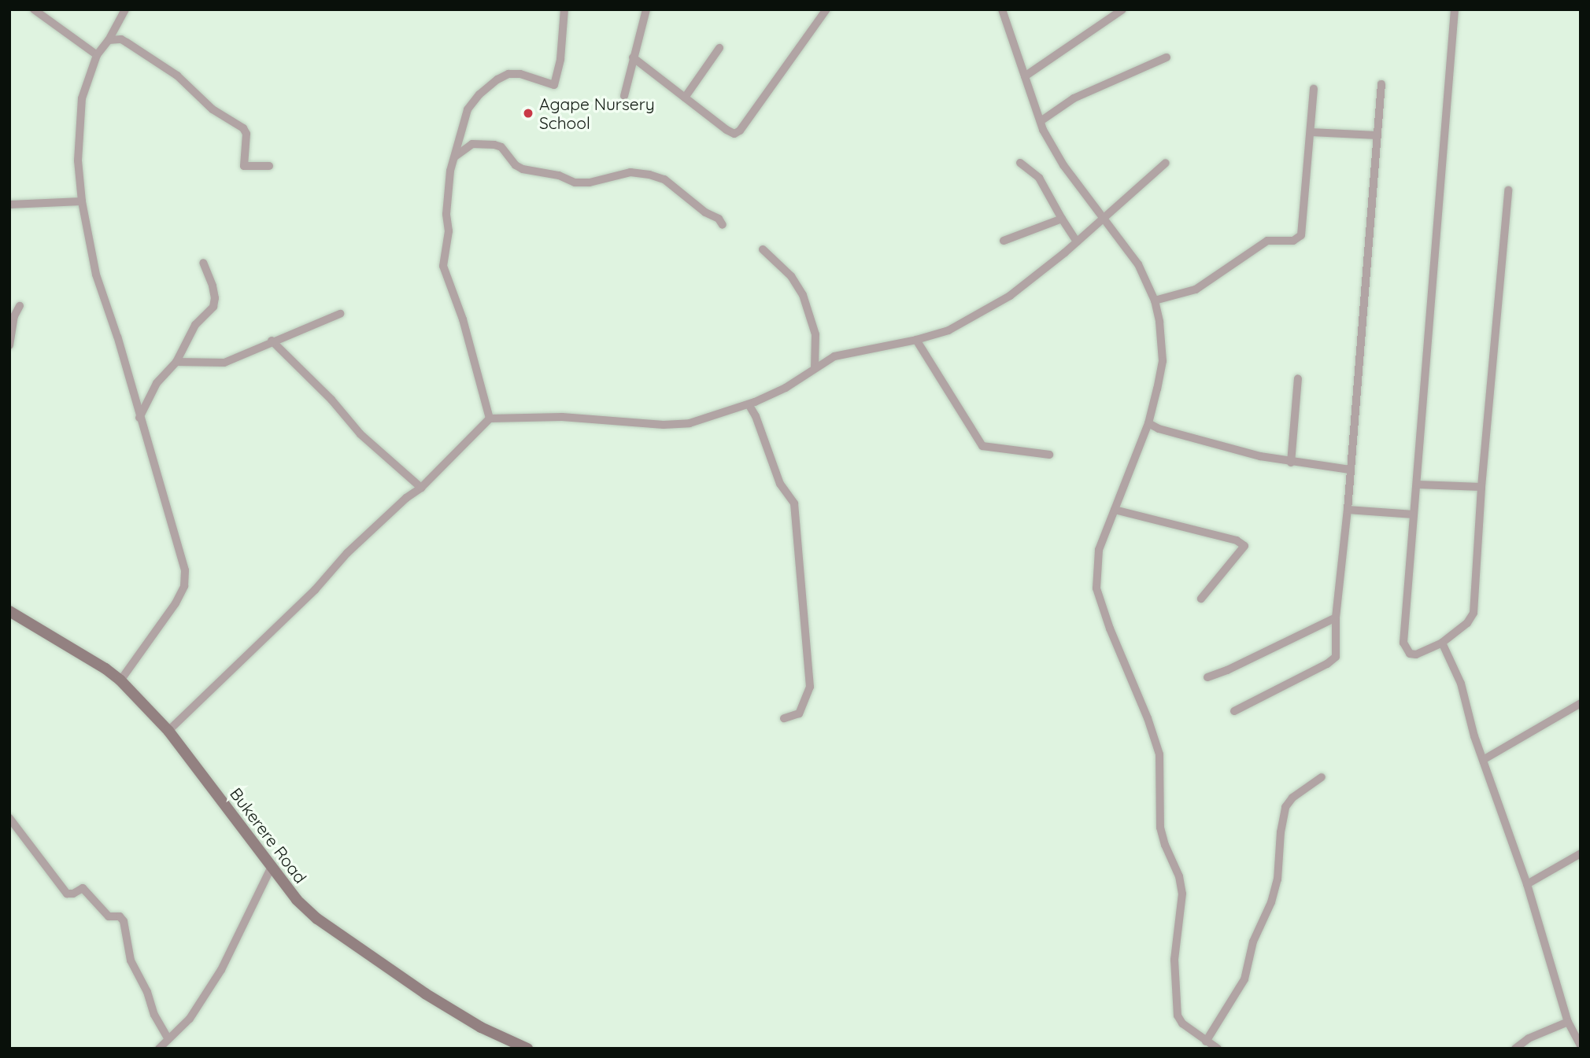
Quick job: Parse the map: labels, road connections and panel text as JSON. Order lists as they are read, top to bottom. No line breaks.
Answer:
{"streets":{"street":["Bukerere Road"]},"places":["Agape Nursery School"]}
